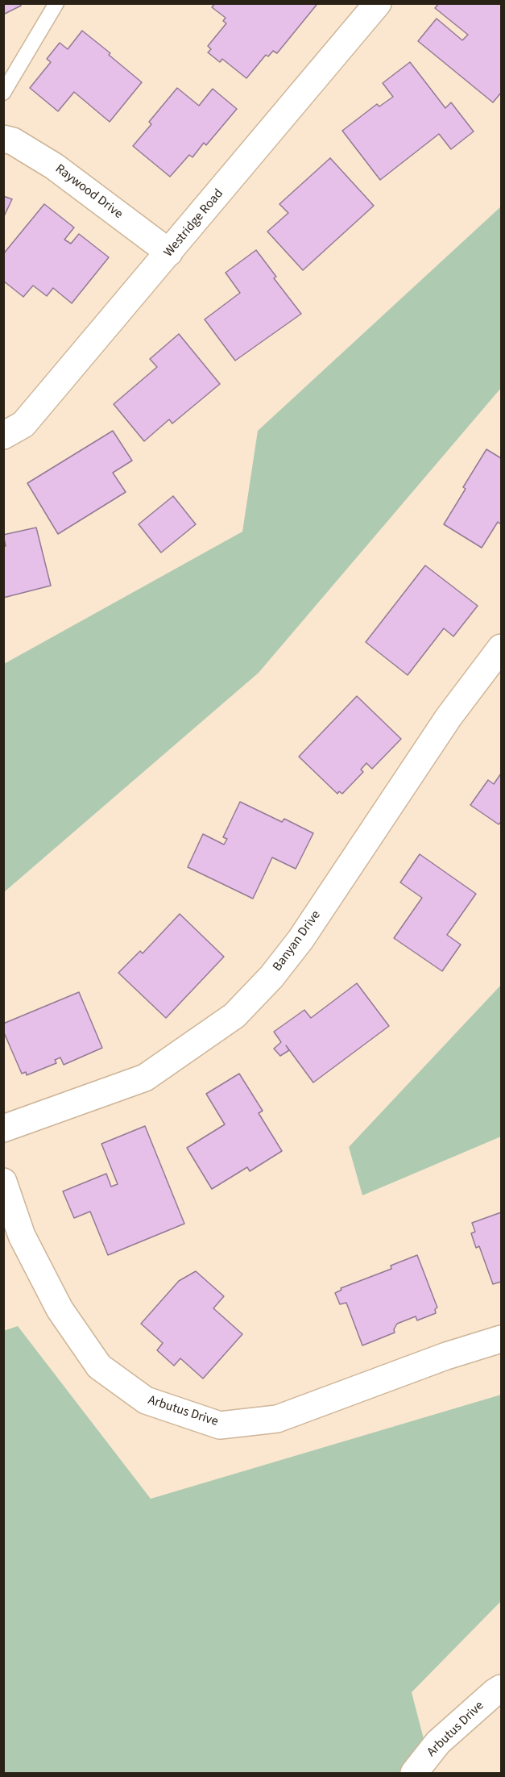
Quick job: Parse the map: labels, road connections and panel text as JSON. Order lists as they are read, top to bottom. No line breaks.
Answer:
{"streets":{"street":["Raywood Drive","Westridge Road","Banyan Drive","Arbutus Drive"]},"crossings":[["Raywood Drive","Westridge Road"]]}
